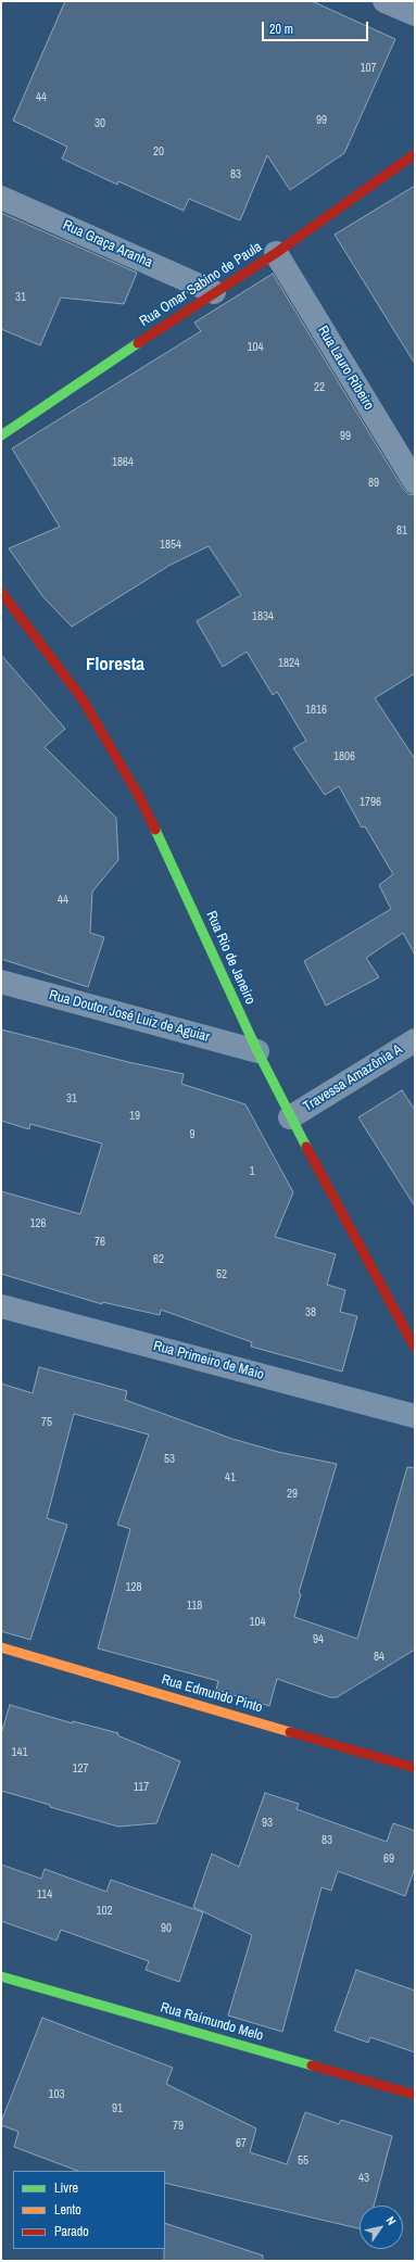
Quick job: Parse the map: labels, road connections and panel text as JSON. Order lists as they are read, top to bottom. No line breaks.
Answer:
{"streets":{"street":["Rua Graça Aranha","Rua Omar Sabino de Paula","Rua Lauro Ribeiro","Rua Rio de Janeiro","Rua Doutor José Luiz de Aguiar","Travessa Amazônia A","Rua Primeiro de Maio","Rua Edmundo Pinto","Rua Raimundo Melo"]},"crossings":[["Rua Graça Aranha","Rua Omar Sabino de Paula"],["Rua Omar Sabino de Paula","Rua Lauro Ribeiro"],["Rua Rio de Janeiro","Rua Doutor José Luiz de Aguiar"],["Rua Rio de Janeiro","Travessa Amazônia A"]],"districts":["Floresta"],"house_numbers":["107","44","99","30","20","83","31","104","22","99","1864","89","81","1854","1834","1824","1816","1806","1796","44","31","19","9","1","126","76","62","52","38","75","53","41","29","128","118","104","94","84","141","127","117","93","83","69","114","102","90","103","91","79","67","55","43"],"legend":["Livre","Lento","Parado"],"scale_bar":"20 m","north":"top right"}
